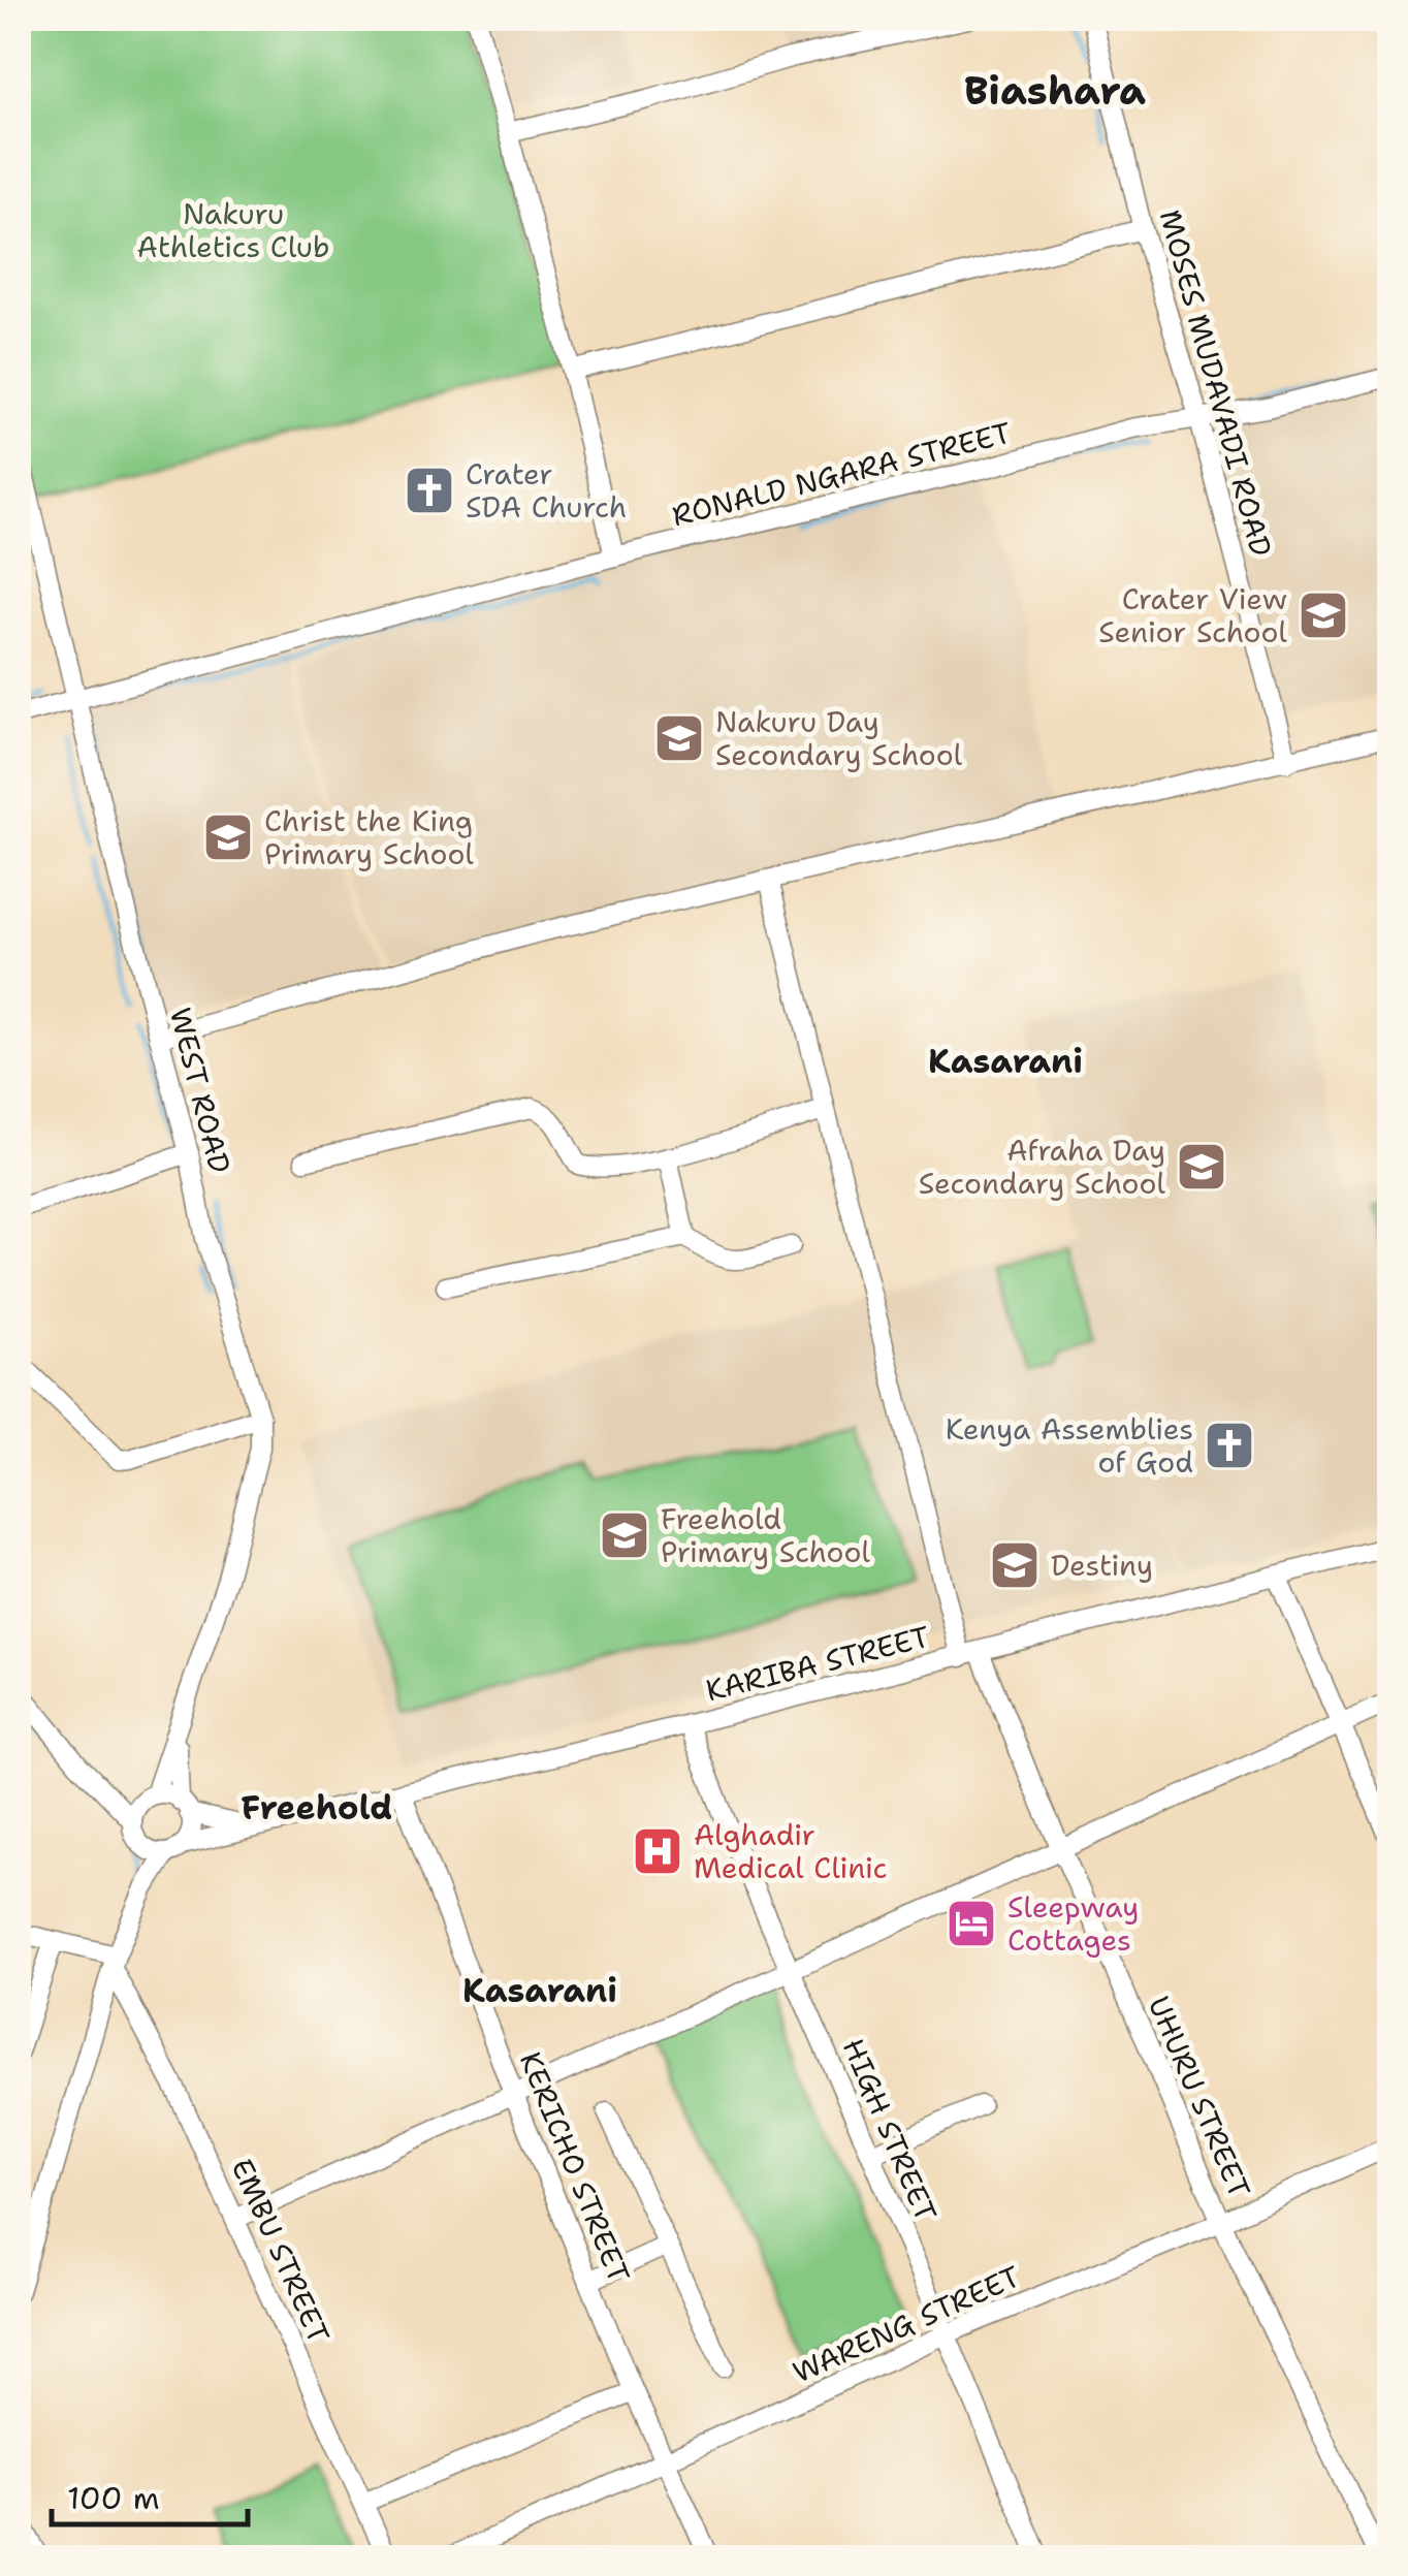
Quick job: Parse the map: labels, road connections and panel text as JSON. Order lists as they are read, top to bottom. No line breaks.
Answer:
{"streets":{"street":["MOSES MUDAVADI ROAD","RONALD NGARA STREET","WEST ROAD","KARIBA STREET","UHURU STREET","HIGH STREET","KERICHO STREET","EMBU STREET","WARENG STREET"]},"crossings":[["MOSES MUDAVADI ROAD","RONALD NGARA STREET"],["RONALD NGARA STREET","WEST ROAD"],["WEST ROAD","KARIBA STREET"],["KARIBA STREET","UHURU STREET"],["KARIBA STREET","HIGH STREET"],["KARIBA STREET","KERICHO STREET"],["UHURU STREET","WARENG STREET"],["HIGH STREET","WARENG STREET"],["KERICHO STREET","WARENG STREET"]],"districts":["Biashara","Kasarani","Freehold","Kasarani"],"parks":["Nakuru Athletics Club"],"places":{"church":["Crater SDA Church","Kenya Assemblies of God"],"school or university":["Crater View Senior School","Nakuru Day Secondary School","Christ the King Primary School","Afraha Day Secondary School","Freehold Primary School","Destiny"],"hospital":["Alghadir Medical Clinic"],"hotel":["Sleepway Cottages"]},"scale_bar":"100 m"}
